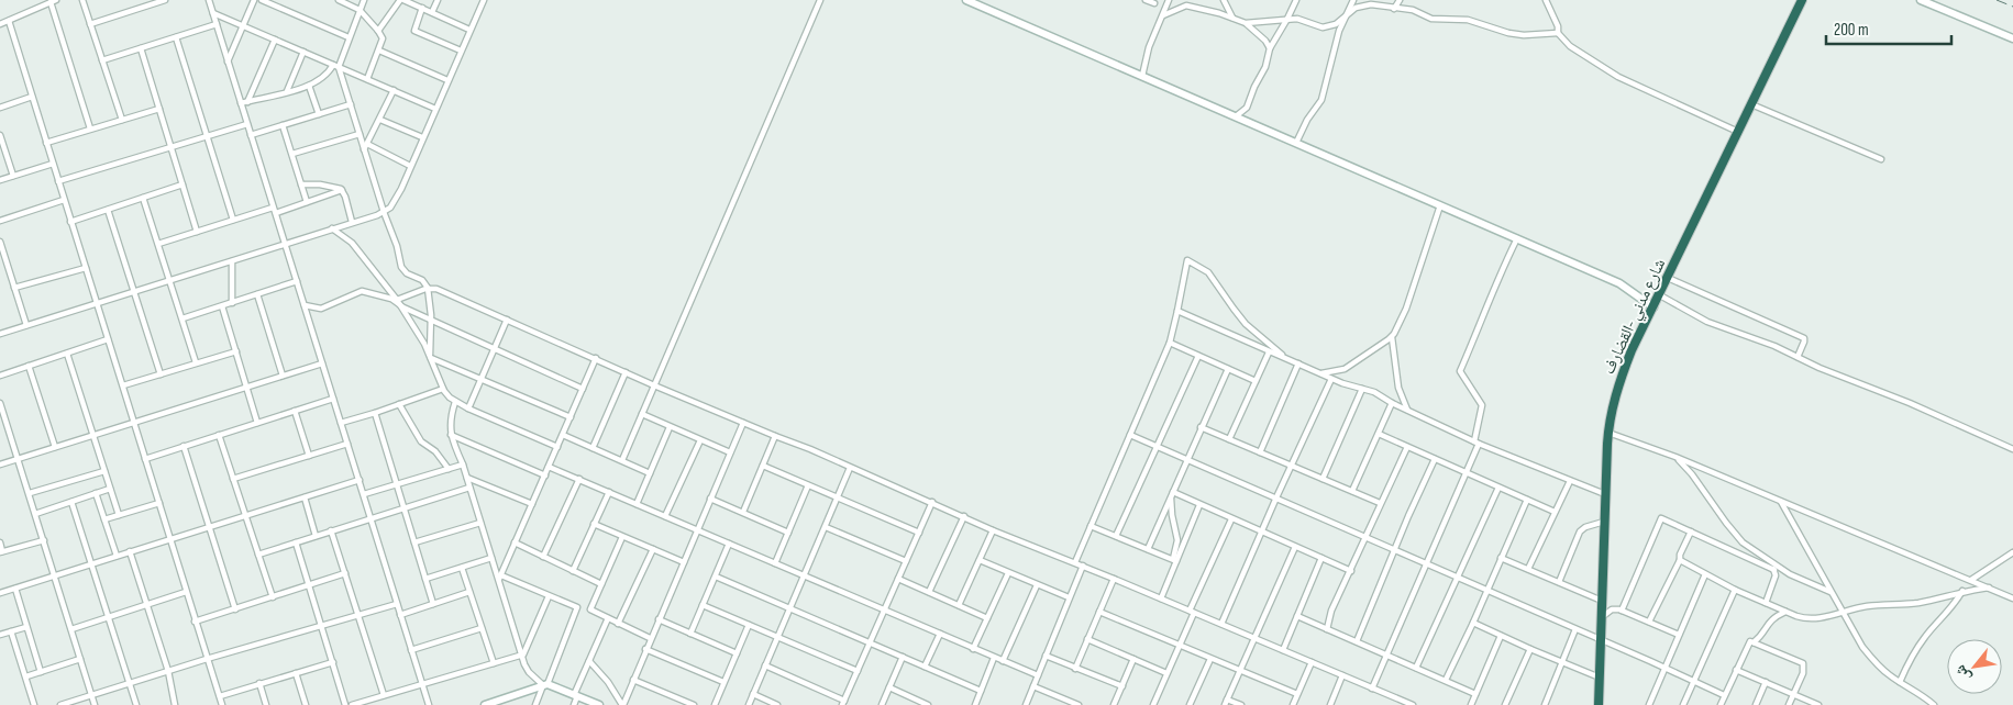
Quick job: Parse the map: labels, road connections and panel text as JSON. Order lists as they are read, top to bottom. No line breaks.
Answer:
{"streets":{"highway":["شارع مدني -القضارف"]},"scale_bar":"200 m","north":"bottom left"}
